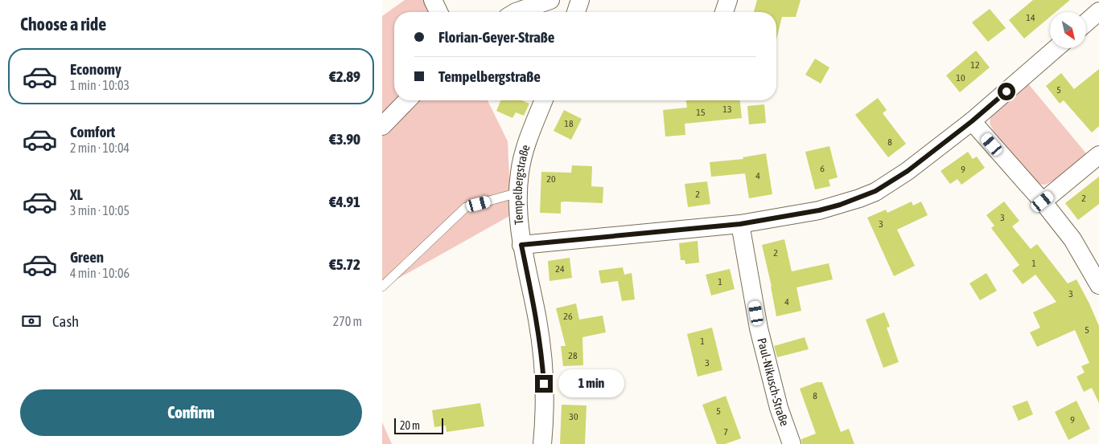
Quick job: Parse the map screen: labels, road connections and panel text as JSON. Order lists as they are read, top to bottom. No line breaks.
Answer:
{"streets":{"street":["Tempelbergstraße","Paul-Nikusch-Straße"]},"house_numbers":["14","12","10","5","13","15","18","8","6","9","4","20","2","2","3","3","2","1","24","1","3","4","26","5","1","28","3","8","5","30","9","7"],"scale_bar":"20 m","north":"bottom right","page":{"heading":"Choose a ride","banner":["Florian-Geyer-Straße","Tempelbergstraße"],"list":[{"name":"Economy","note":"1 min · 10:03","value":"€2.89"},{"name":"Comfort","note":"2 min · 10:04","value":"€3.90"},{"name":"XL","note":"3 min · 10:05","value":"€4.91"},{"name":"Green","note":"4 min · 10:06","value":"€5.72"}],"pay":["Cash","270 m"],"bubble":"1 min","buttons":"Confirm","scale":"20 m"}}
